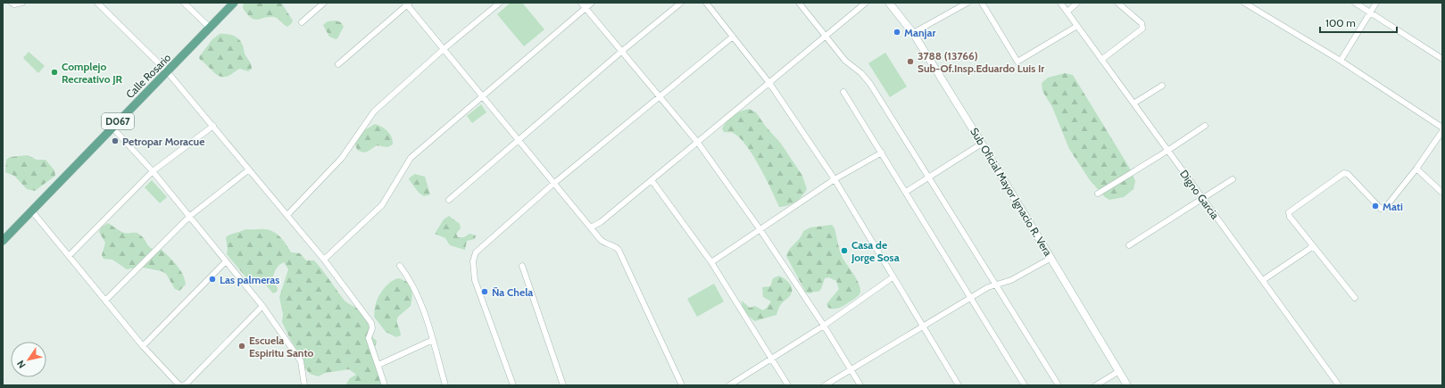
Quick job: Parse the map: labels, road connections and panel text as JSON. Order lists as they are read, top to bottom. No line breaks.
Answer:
{"streets":{"main road":["Calle Rosario","D067"],"street":["Sub Oficial Mayor Ignacio R. Vera","Digno Garcia"]},"places":["Manjar","3788 (13766) Sub-Of.Insp.Eduardo Luis Ir","Complejo Recreativo JR","Petropar Moracue","Mati","Casa de Jorge Sosa","Las palmeras","Ña Chela","Escuela Espiritu Santo"],"scale_bar":"100 m","north":"bottom left"}
